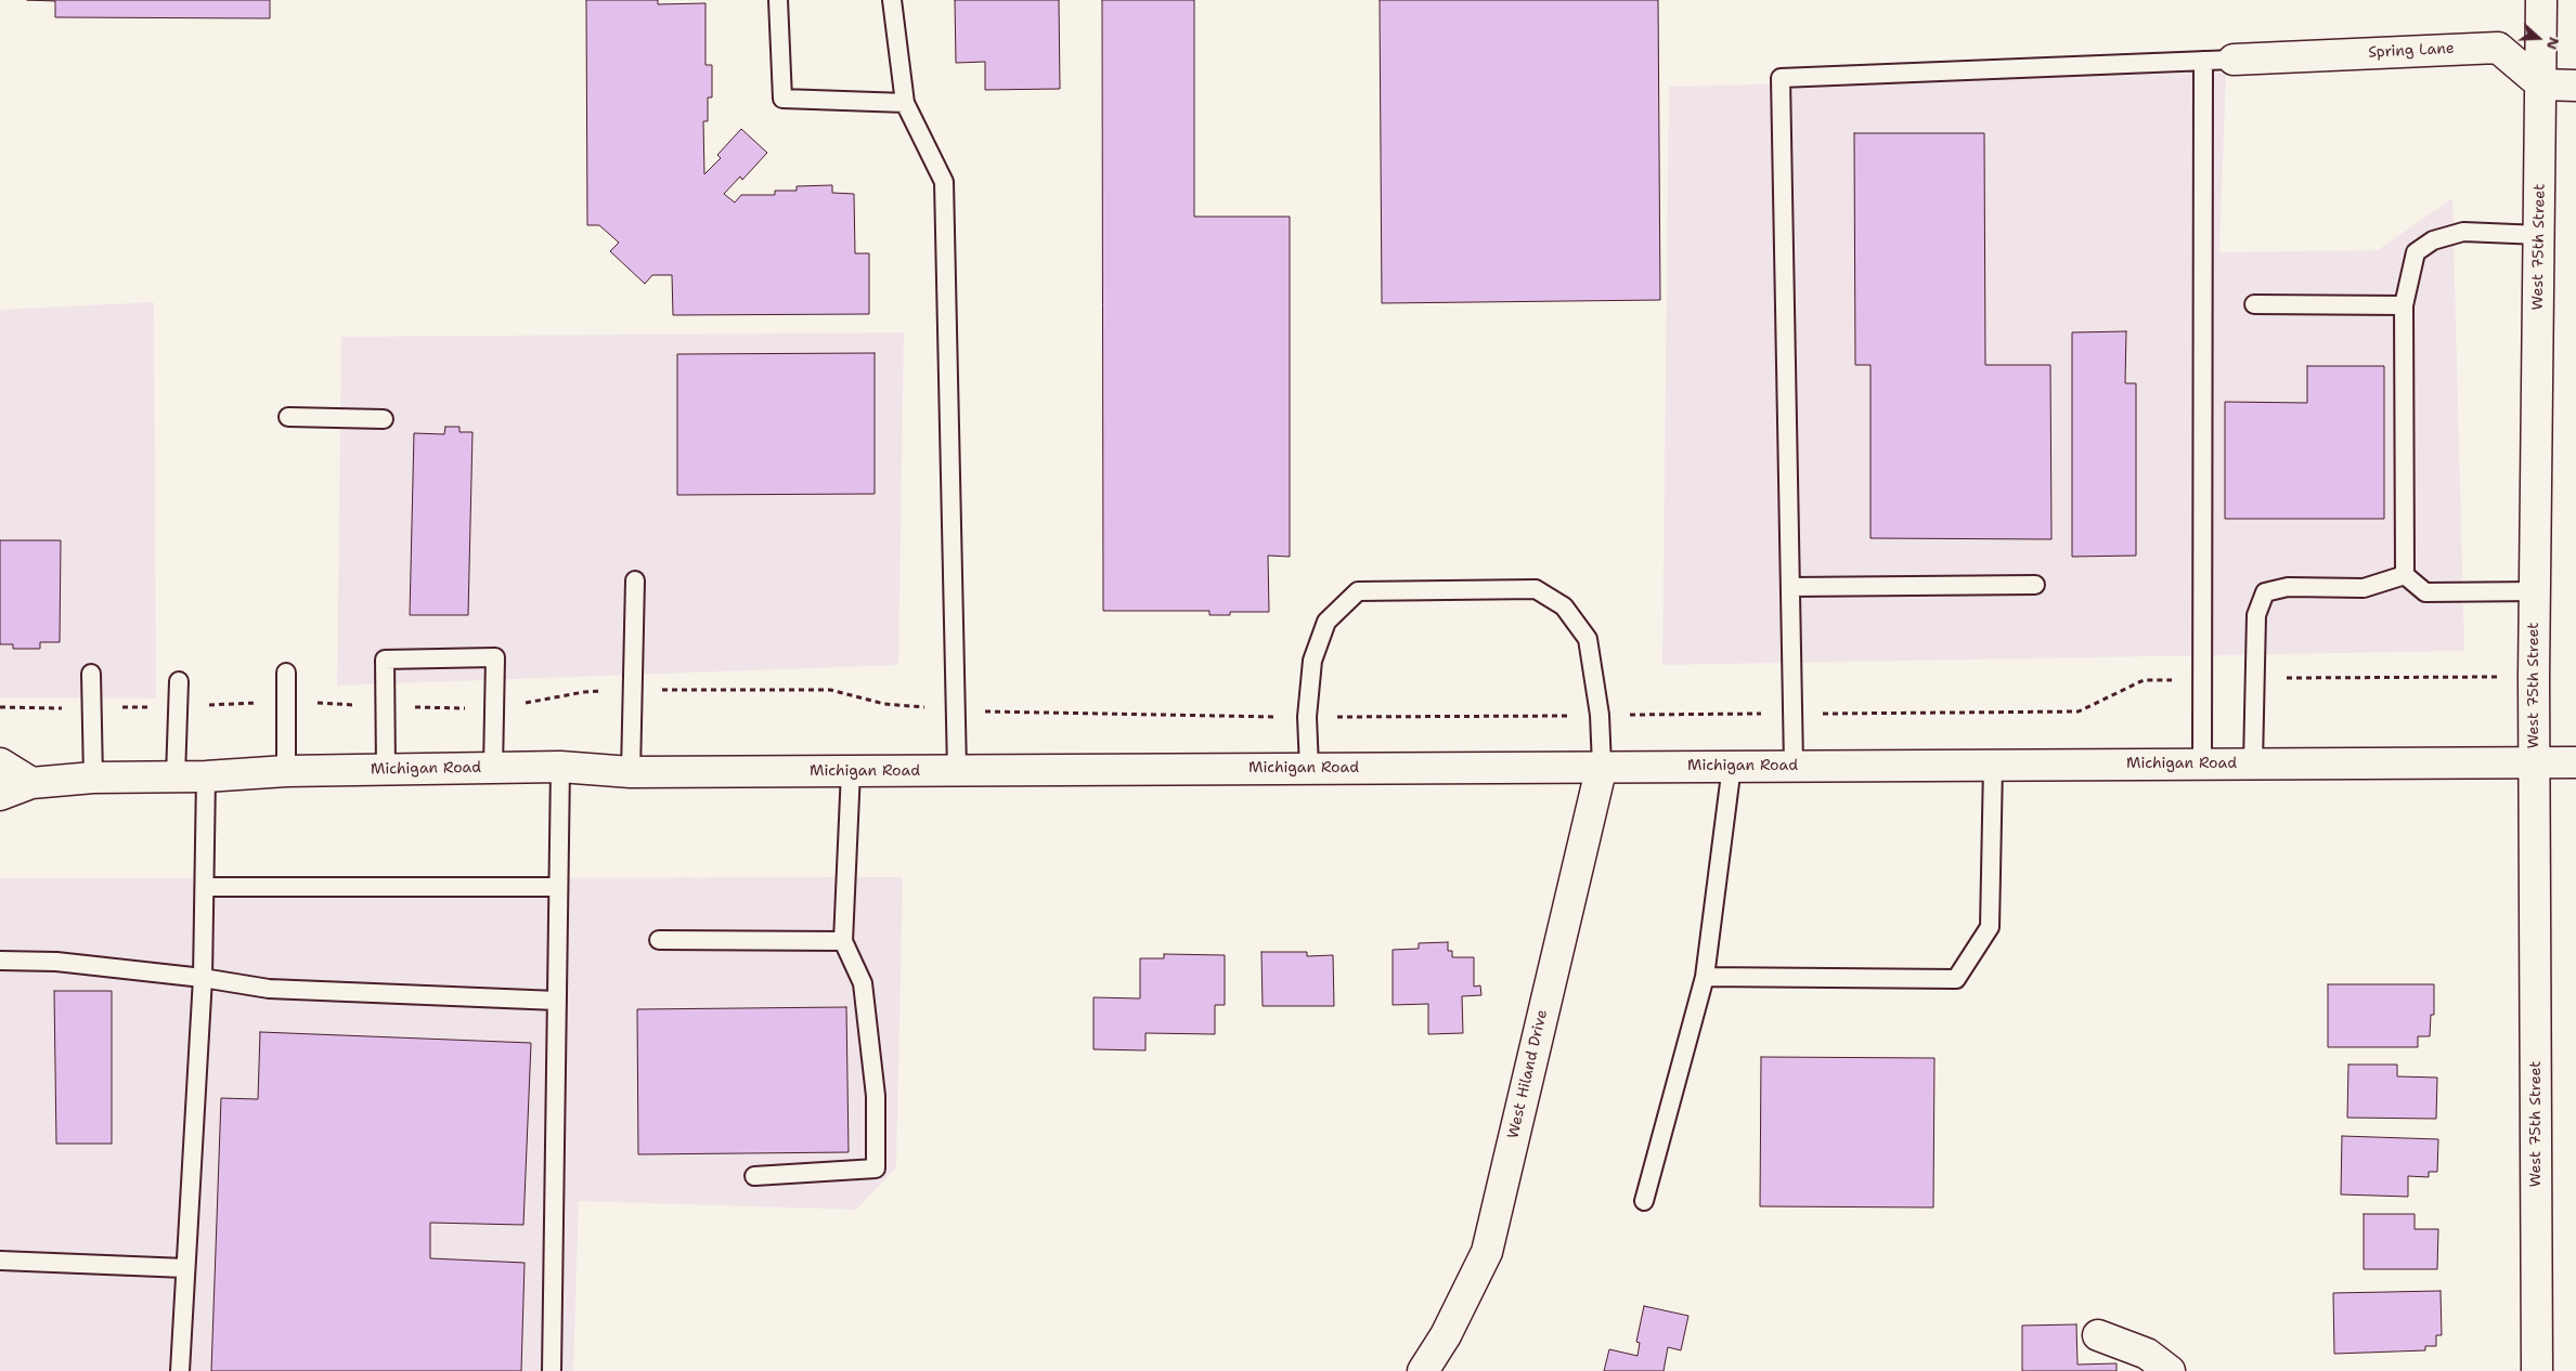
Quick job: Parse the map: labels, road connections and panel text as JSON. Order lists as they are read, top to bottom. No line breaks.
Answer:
{"streets":{"main road":["Spring Lane","West 75th Street","Michigan Road","West Hiland Drive"]},"crossings":[["Spring Lane","West 75th Street"],["West 75th Street","Michigan Road"],["Michigan Road","West Hiland Drive"]],"north":"right"}
